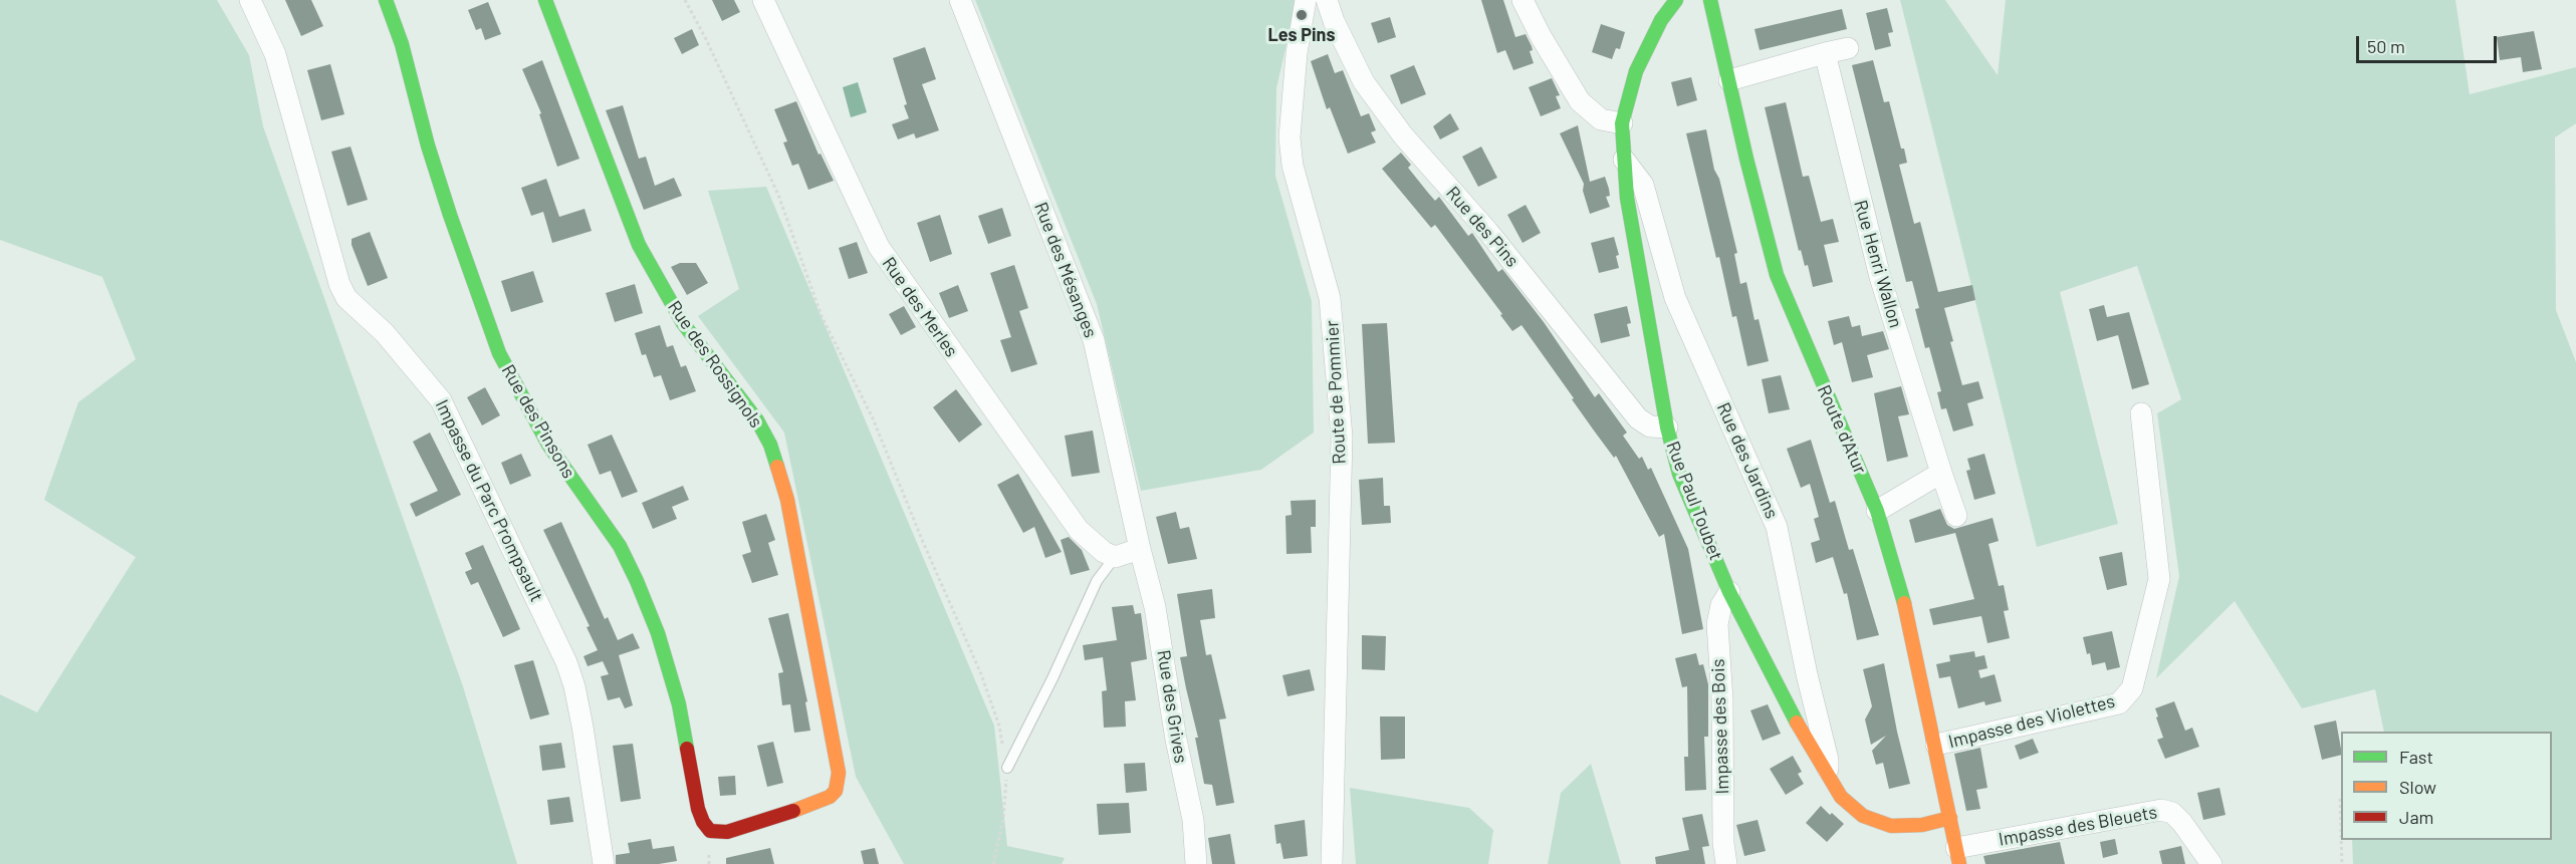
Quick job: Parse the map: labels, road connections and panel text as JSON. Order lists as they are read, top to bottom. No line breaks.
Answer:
{"streets":{"street":["Rue des Pins","Rue Henri Wallon","Rue des Mésanges","Rue des Merles","Rue des Rossignols","Route de Pommier","Rue des Pinsons","Route d'Atur","Rue des Jardins","Impasse du Parc Prompsault","Rue Paul Toubet","Rue des Grives","Impasse des Violettes","Impasse des Bois","Impasse des Bleuets"]},"crossings":[["Rue des Pins","Rue Paul Toubet"],["Rue des Mésanges","Rue des Grives"],["Rue des Rossignols","Rue des Pinsons"],["Route d'Atur","Rue Paul Toubet"],["Route d'Atur","Impasse des Violettes"],["Route d'Atur","Impasse des Bleuets"],["Rue des Jardins","Rue Paul Toubet"],["Rue Paul Toubet","Impasse des Bois"]],"places":["Les Pins"],"legend":["Fast","Slow","Jam"],"scale_bar":"50 m"}
